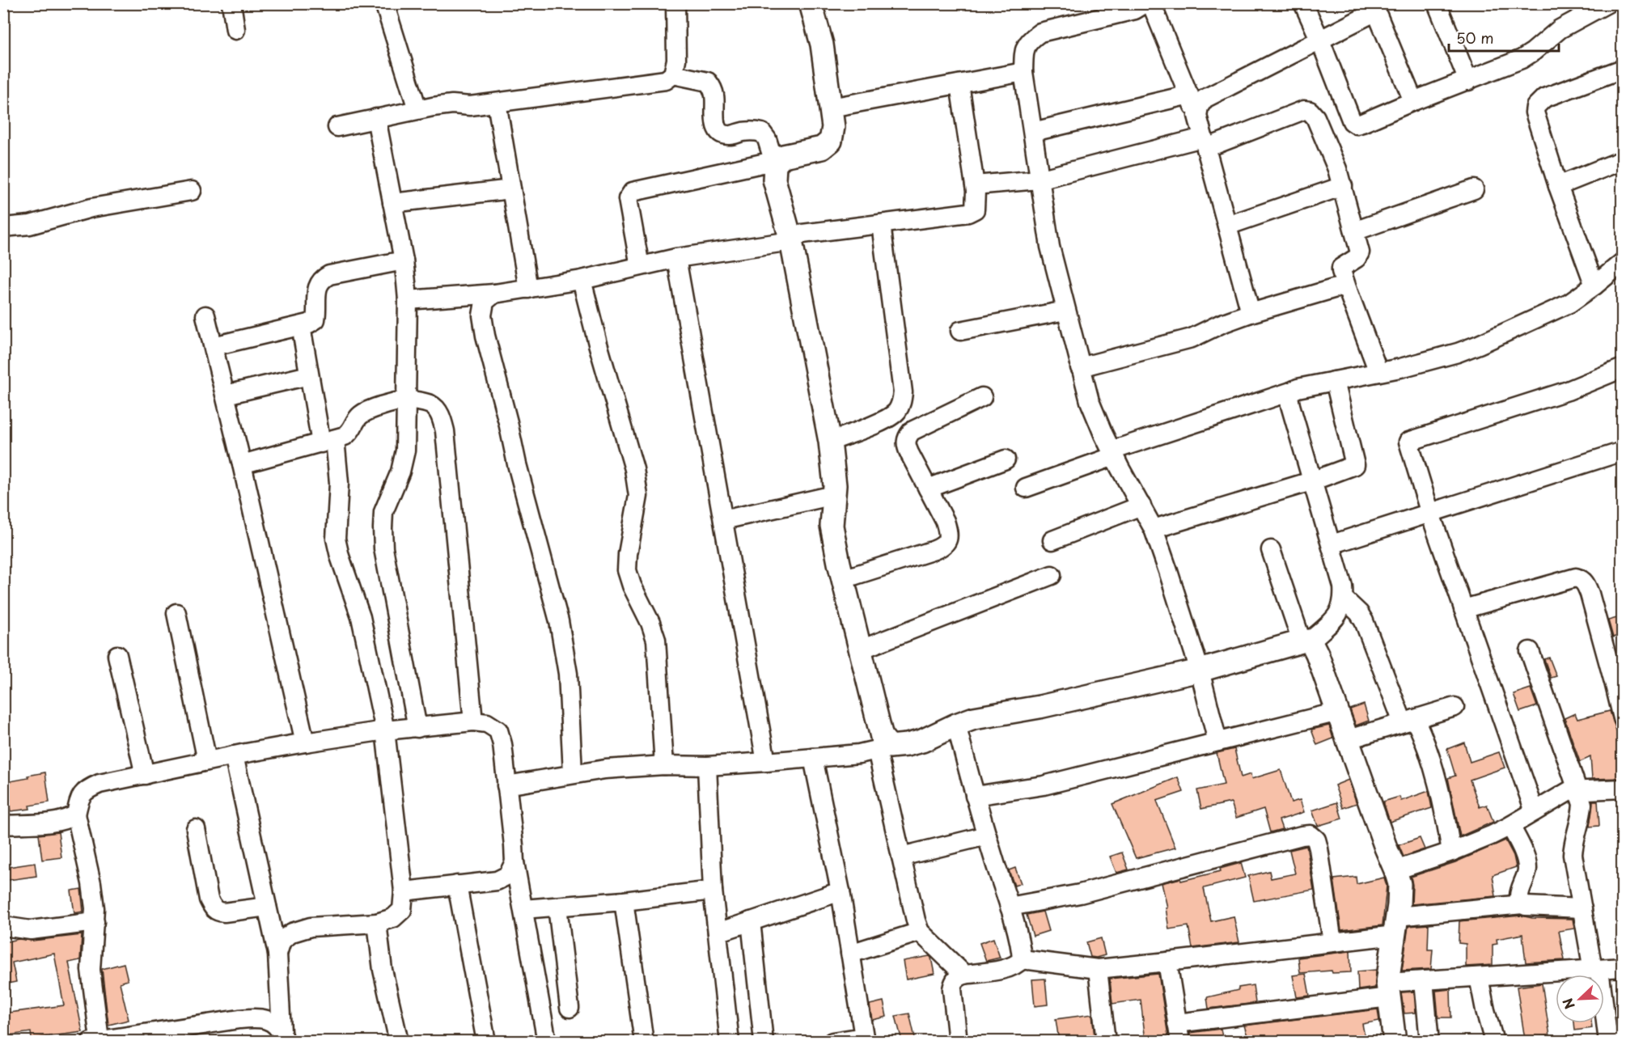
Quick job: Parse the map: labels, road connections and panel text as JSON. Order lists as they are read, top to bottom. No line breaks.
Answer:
{"scale_bar":"50 m","north":"bottom left"}
